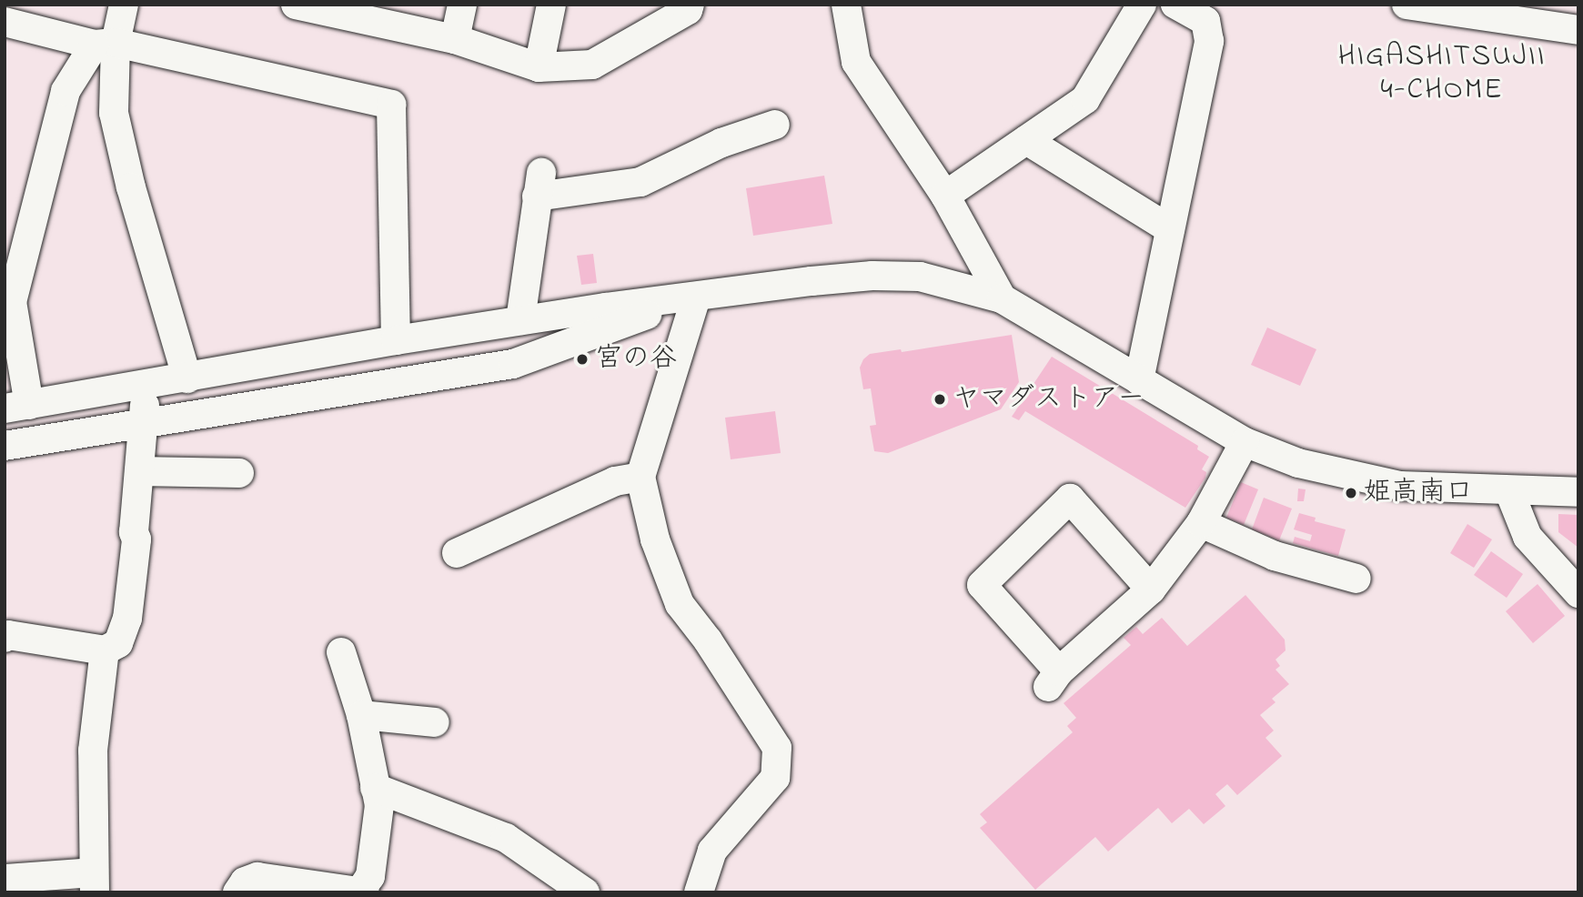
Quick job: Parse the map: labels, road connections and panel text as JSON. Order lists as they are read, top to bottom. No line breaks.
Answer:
{"districts":["HIGASHITSUJII 4-CHOME"],"places":["宮の谷","ヤマダストアー","姫高南口"]}
